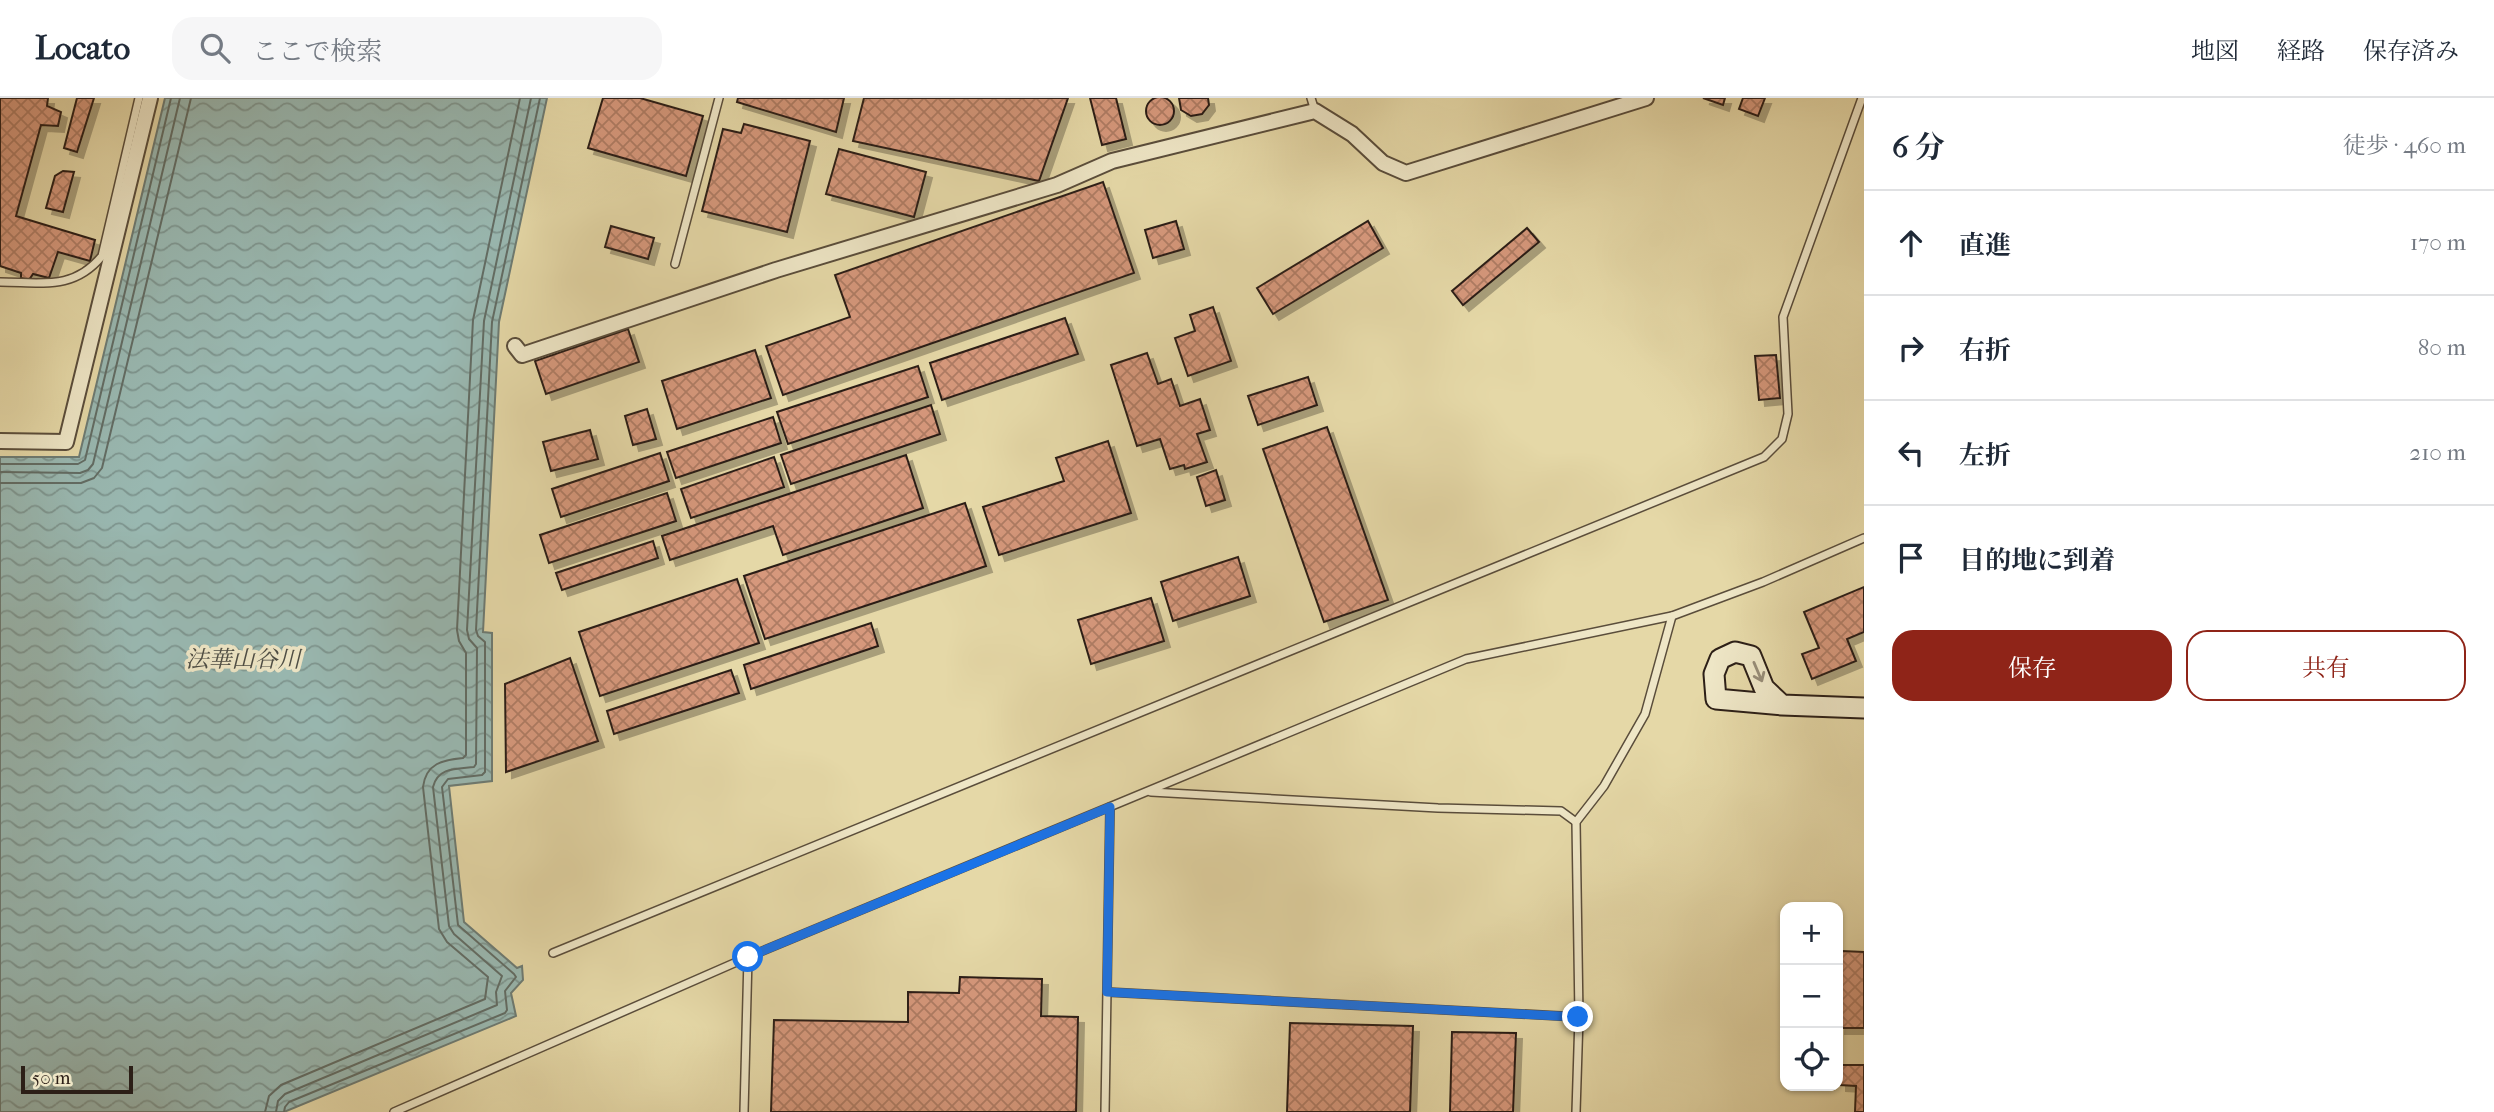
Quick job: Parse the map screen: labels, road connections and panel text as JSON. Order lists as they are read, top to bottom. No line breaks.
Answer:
{"water":["法華山谷川"],"scale_bar":"50 m","page":{"header":"Locato","search":"ここで検索","nav":["地図","経路","保存済み"],"heading":["6 分","徒歩 · 460 m"],"list":[["直進","170 m"],["右折","80 m"],["左折","210 m"],"目的地に到着"],"buttons":["保存","共有"],"map_buttons":["+","−"],"scale":"50 m"}}
